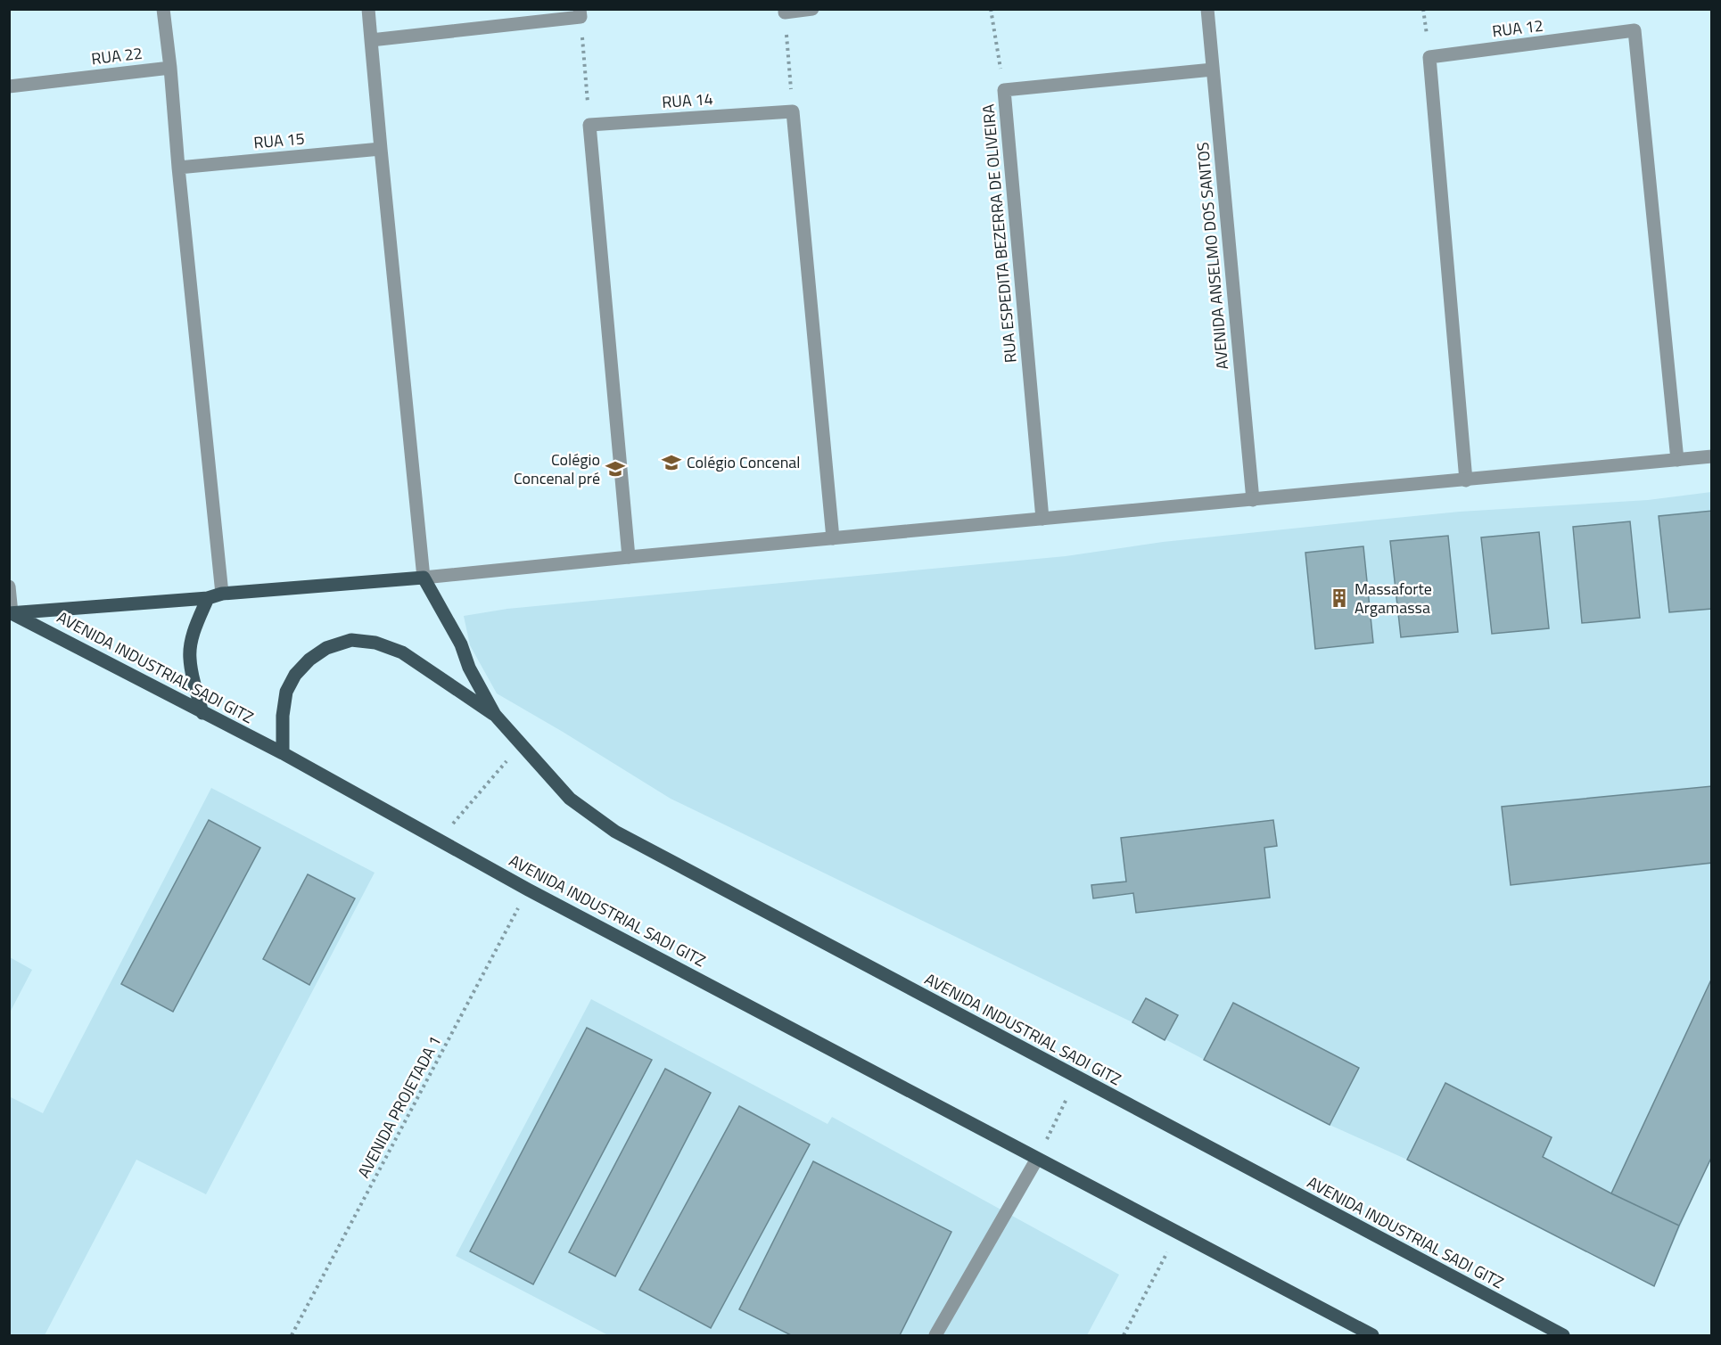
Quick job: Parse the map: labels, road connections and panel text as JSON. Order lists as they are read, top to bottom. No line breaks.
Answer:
{"streets":{"main road":["AVENIDA INDUSTRIAL SADI GITZ"],"street":["RUA 12","RUA 22","RUA 14","RUA 15","RUA ESPEDITA BEZERRA DE OLIVEIRA","AVENIDA ANSELMO DOS SANTOS"],"path":["AVENIDA PROJETADA 1"]},"crossings":[["RUA ESPEDITA BEZERRA DE OLIVEIRA","AVENIDA ANSELMO DOS SANTOS"],["AVENIDA INDUSTRIAL SADI GITZ","AVENIDA PROJETADA 1"]],"places":{"school or university":["Colégio Concenal","Colégio Concenal pré"],"building":["Massaforte Argamassa"]}}
